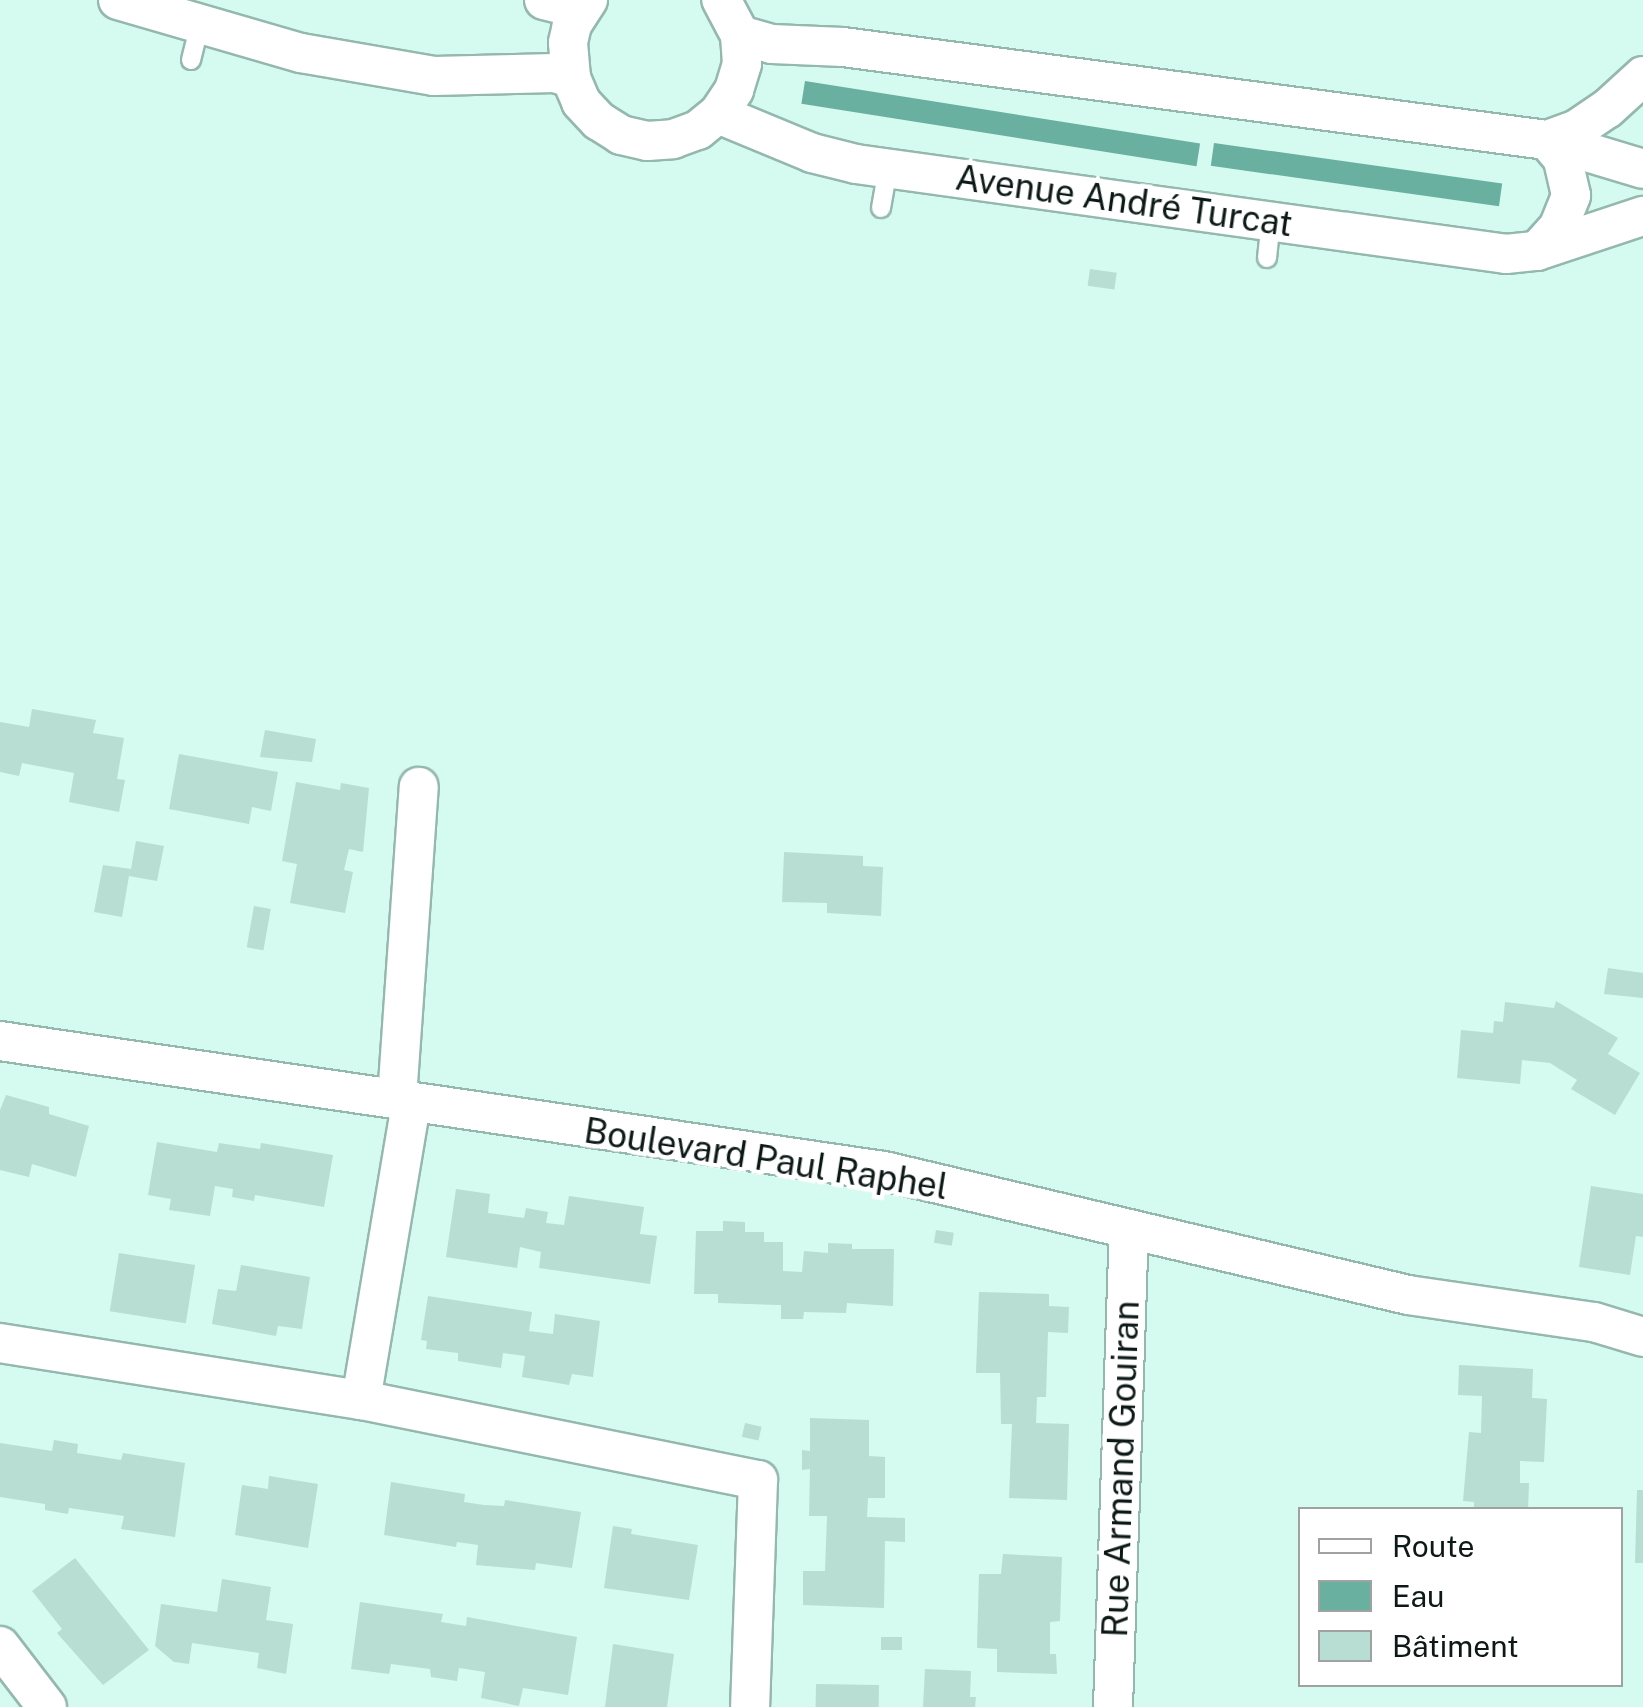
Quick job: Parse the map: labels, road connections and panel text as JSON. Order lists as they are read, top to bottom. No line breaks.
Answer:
{"streets":{"street":["Avenue André Turcat","Boulevard Paul Raphel","Rue Armand Gouiran"]},"crossings":[["Boulevard Paul Raphel","Rue Armand Gouiran"]],"legend":["Route","Eau","Bâtiment"]}
